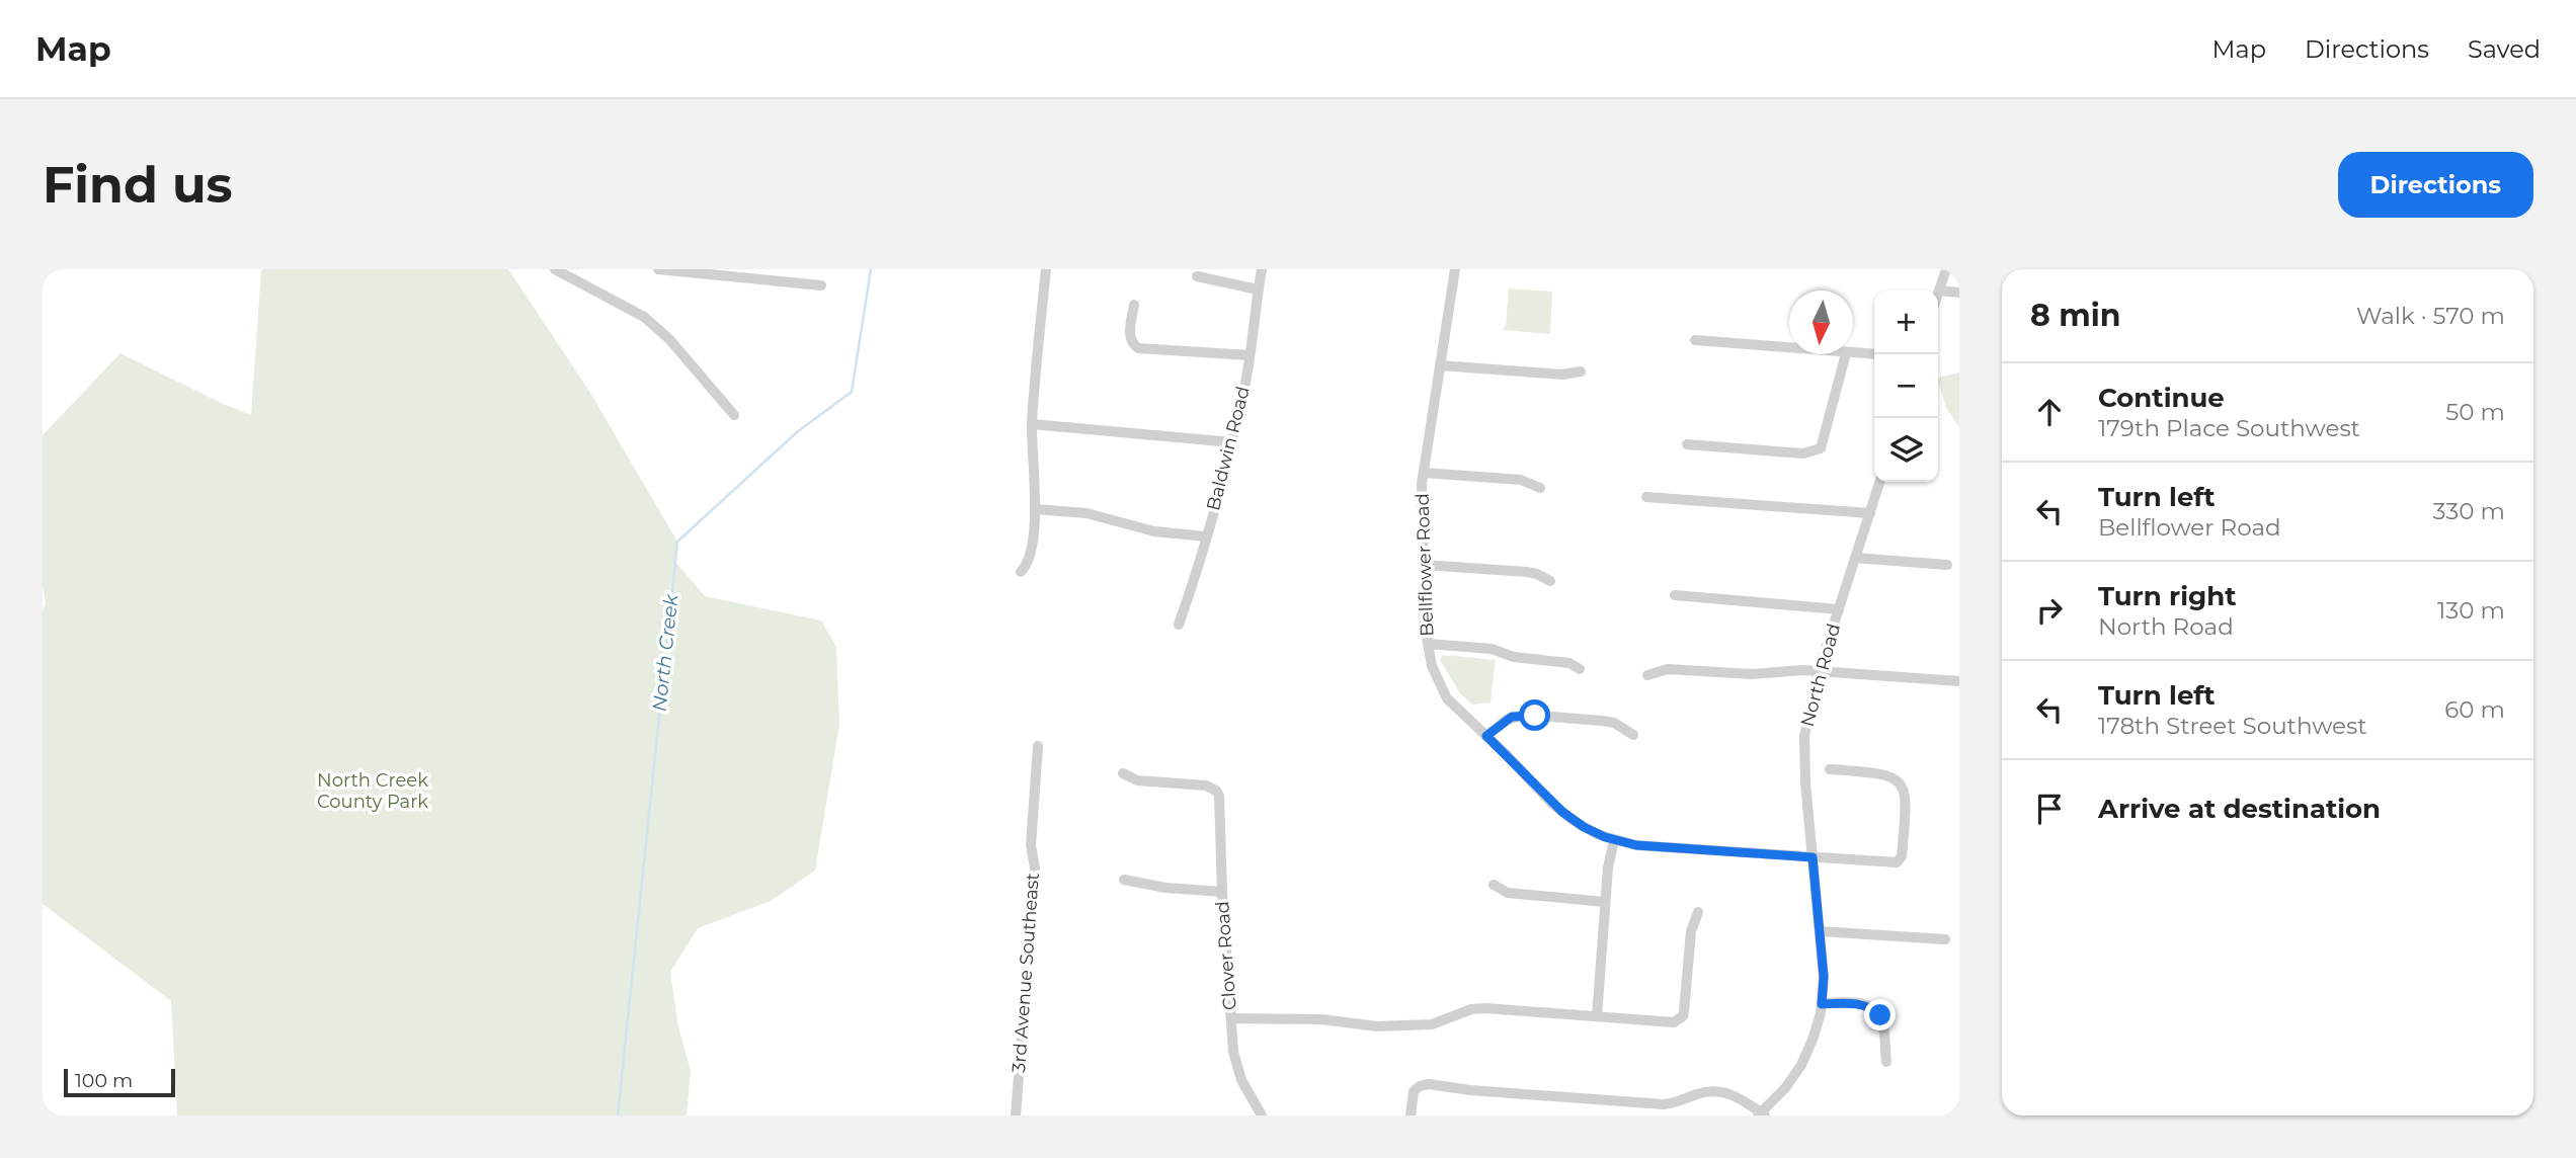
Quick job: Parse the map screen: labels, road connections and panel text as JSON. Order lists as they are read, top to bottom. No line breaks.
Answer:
{"streets":{"street":["Baldwin Road","Bellflower Road","North Road","Clover Road","3rd Avenue Southeast"]},"crossings":[["Bellflower Road","North Road"]],"water":["North Creek"],"parks":["North Creek County Park"],"scale_bar":"100 m","north":"bottom","page":{"header":"Map","nav":["Map","Directions","Saved"],"buttons":"Directions","title":"Find us","heading":["8 min","Walk · 570 m"],"map_buttons":["+","−"],"list":[["Continue","179th Place Southwest","50 m"],["Turn left","Bellflower Road","330 m"],["Turn right","North Road","130 m"],["Turn left","178th Street Southwest","60 m"],"Arrive at destination"],"scale":"100 m"}}
